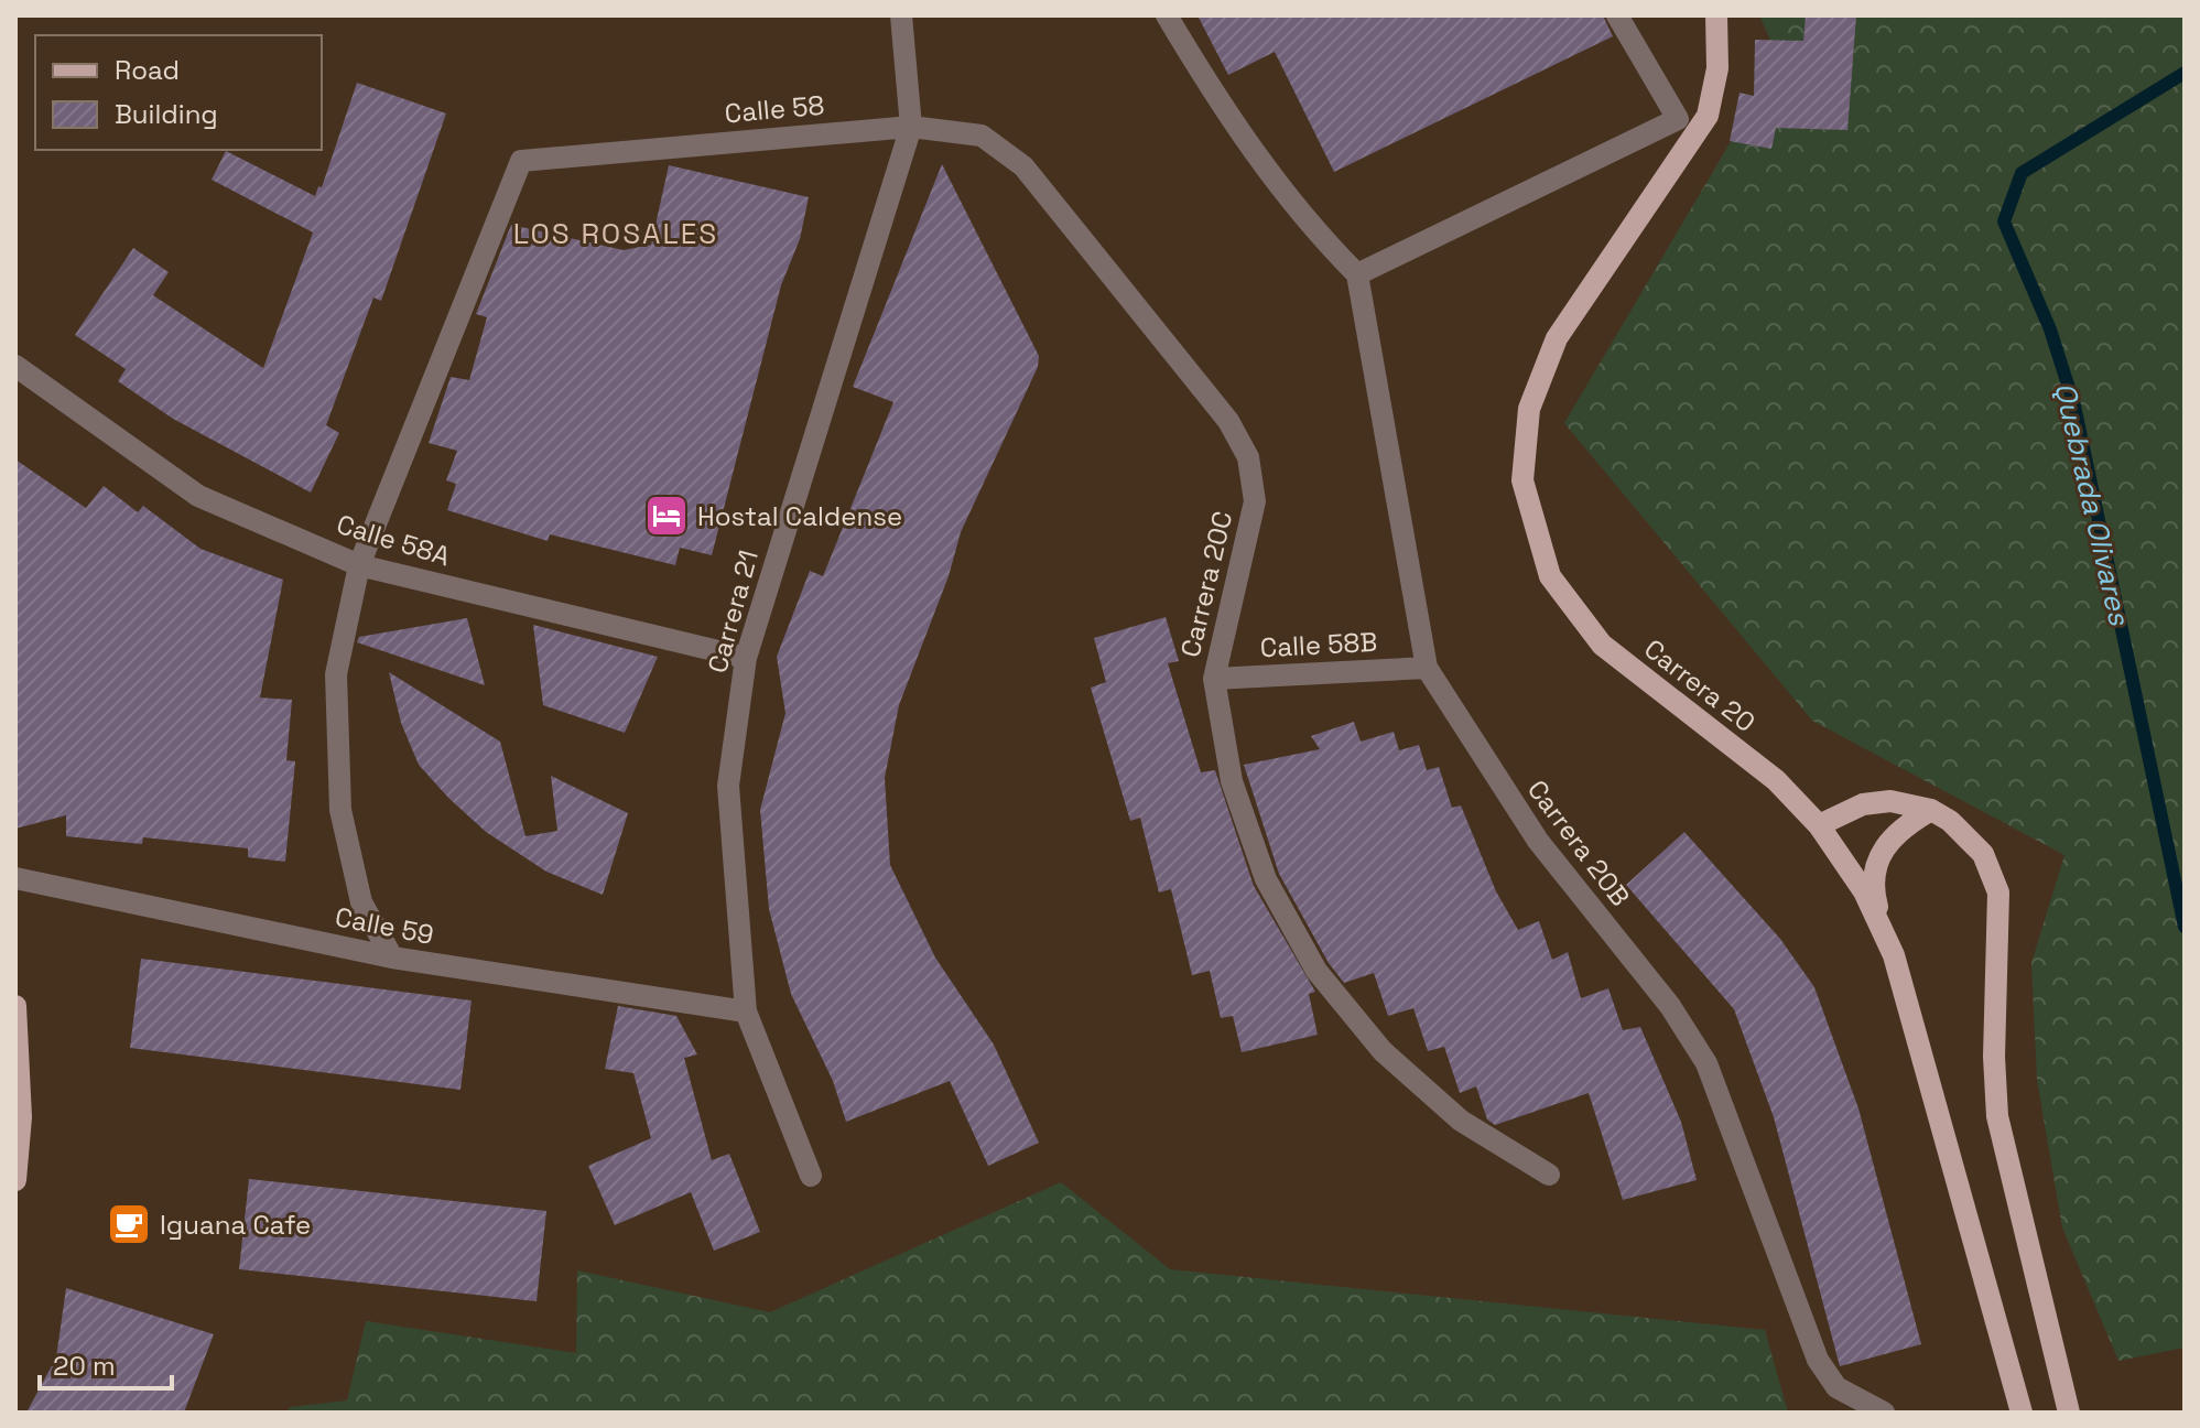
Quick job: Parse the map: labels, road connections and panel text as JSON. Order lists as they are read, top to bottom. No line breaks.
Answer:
{"streets":{"main road":["Carrera 20"],"street":["Calle 58","Calle 58A","Carrera 20C","Carrera 21","Calle 58B","Carrera 20B","Calle 59"]},"crossings":[["Calle 58","Calle 58A"],["Calle 58","Carrera 20C"],["Calle 58","Carrera 21"],["Calle 58A","Carrera 21"],["Carrera 20C","Calle 58B"],["Carrera 21","Calle 59"],["Calle 58B","Carrera 20B"]],"districts":["LOS ROSALES"],"water":["Quebrada Olivares"],"places":{"hotel":["Hostal Caldense"],"cafe":["Iguana Cafe"]},"legend":["Road","Building"],"scale_bar":"20 m"}
